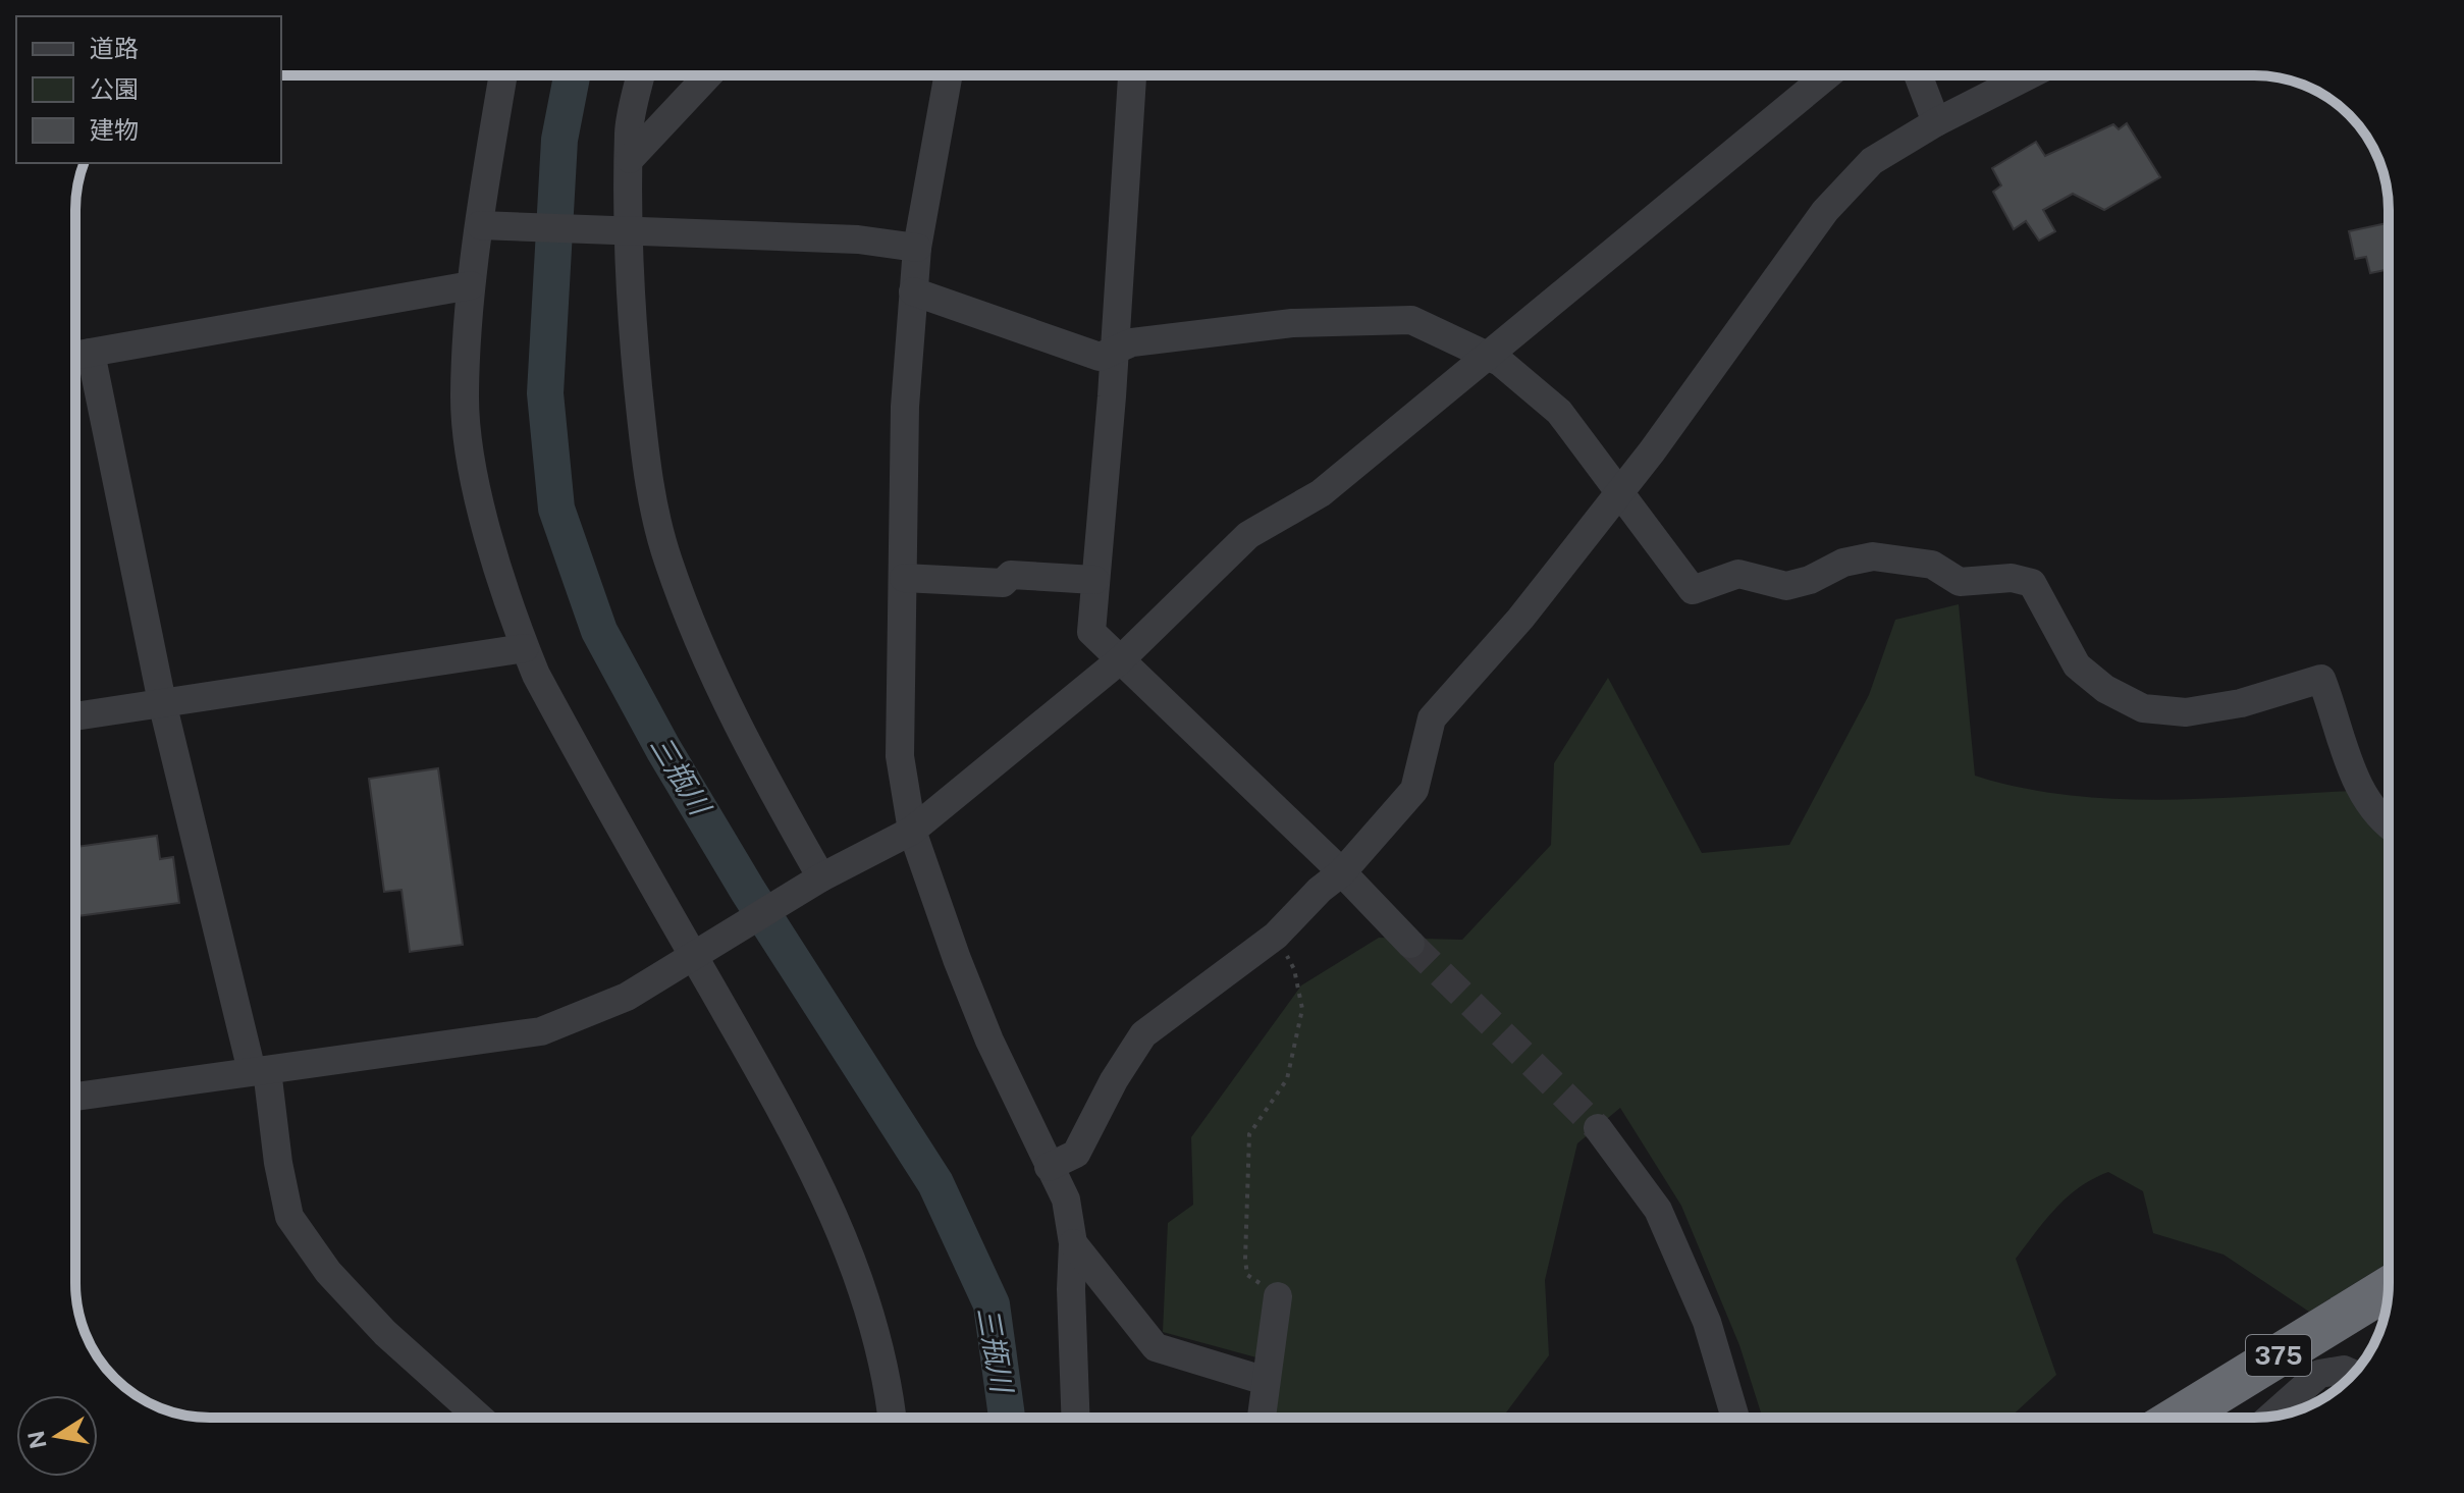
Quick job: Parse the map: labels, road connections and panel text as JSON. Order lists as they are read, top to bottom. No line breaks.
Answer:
{"streets":{"highway":["375"]},"water":["三瓶川"],"legend":["道路","公園","建物"],"north":"left"}
